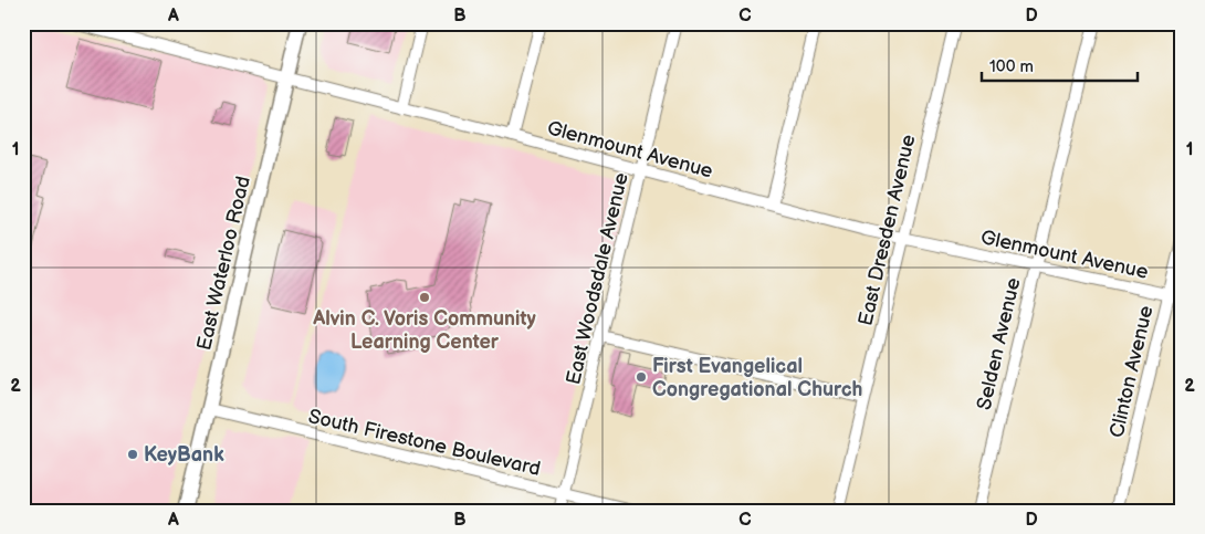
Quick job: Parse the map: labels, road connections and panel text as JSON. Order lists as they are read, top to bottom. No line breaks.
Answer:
{"streets":{"main road":["East Waterloo Road"],"street":["Glenmount Avenue","East Dresden Avenue","East Woodsdale Avenue","Selden Avenue","Clinton Avenue","South Firestone Boulevard"]},"crossings":[["Glenmount Avenue","East Dresden Avenue"],["Glenmount Avenue","East Waterloo Road"],["Glenmount Avenue","East Woodsdale Avenue"],["Glenmount Avenue","Selden Avenue"],["Glenmount Avenue","Clinton Avenue"],["East Waterloo Road","South Firestone Boulevard"],["East Woodsdale Avenue","South Firestone Boulevard"]],"places":["Alvin C. Voris Community Learning Center","First Evangelical Congregational Church","KeyBank"],"scale_bar":"100 m","grid":{"columns":["A","B","C","D"],"rows":["1","2"]}}
